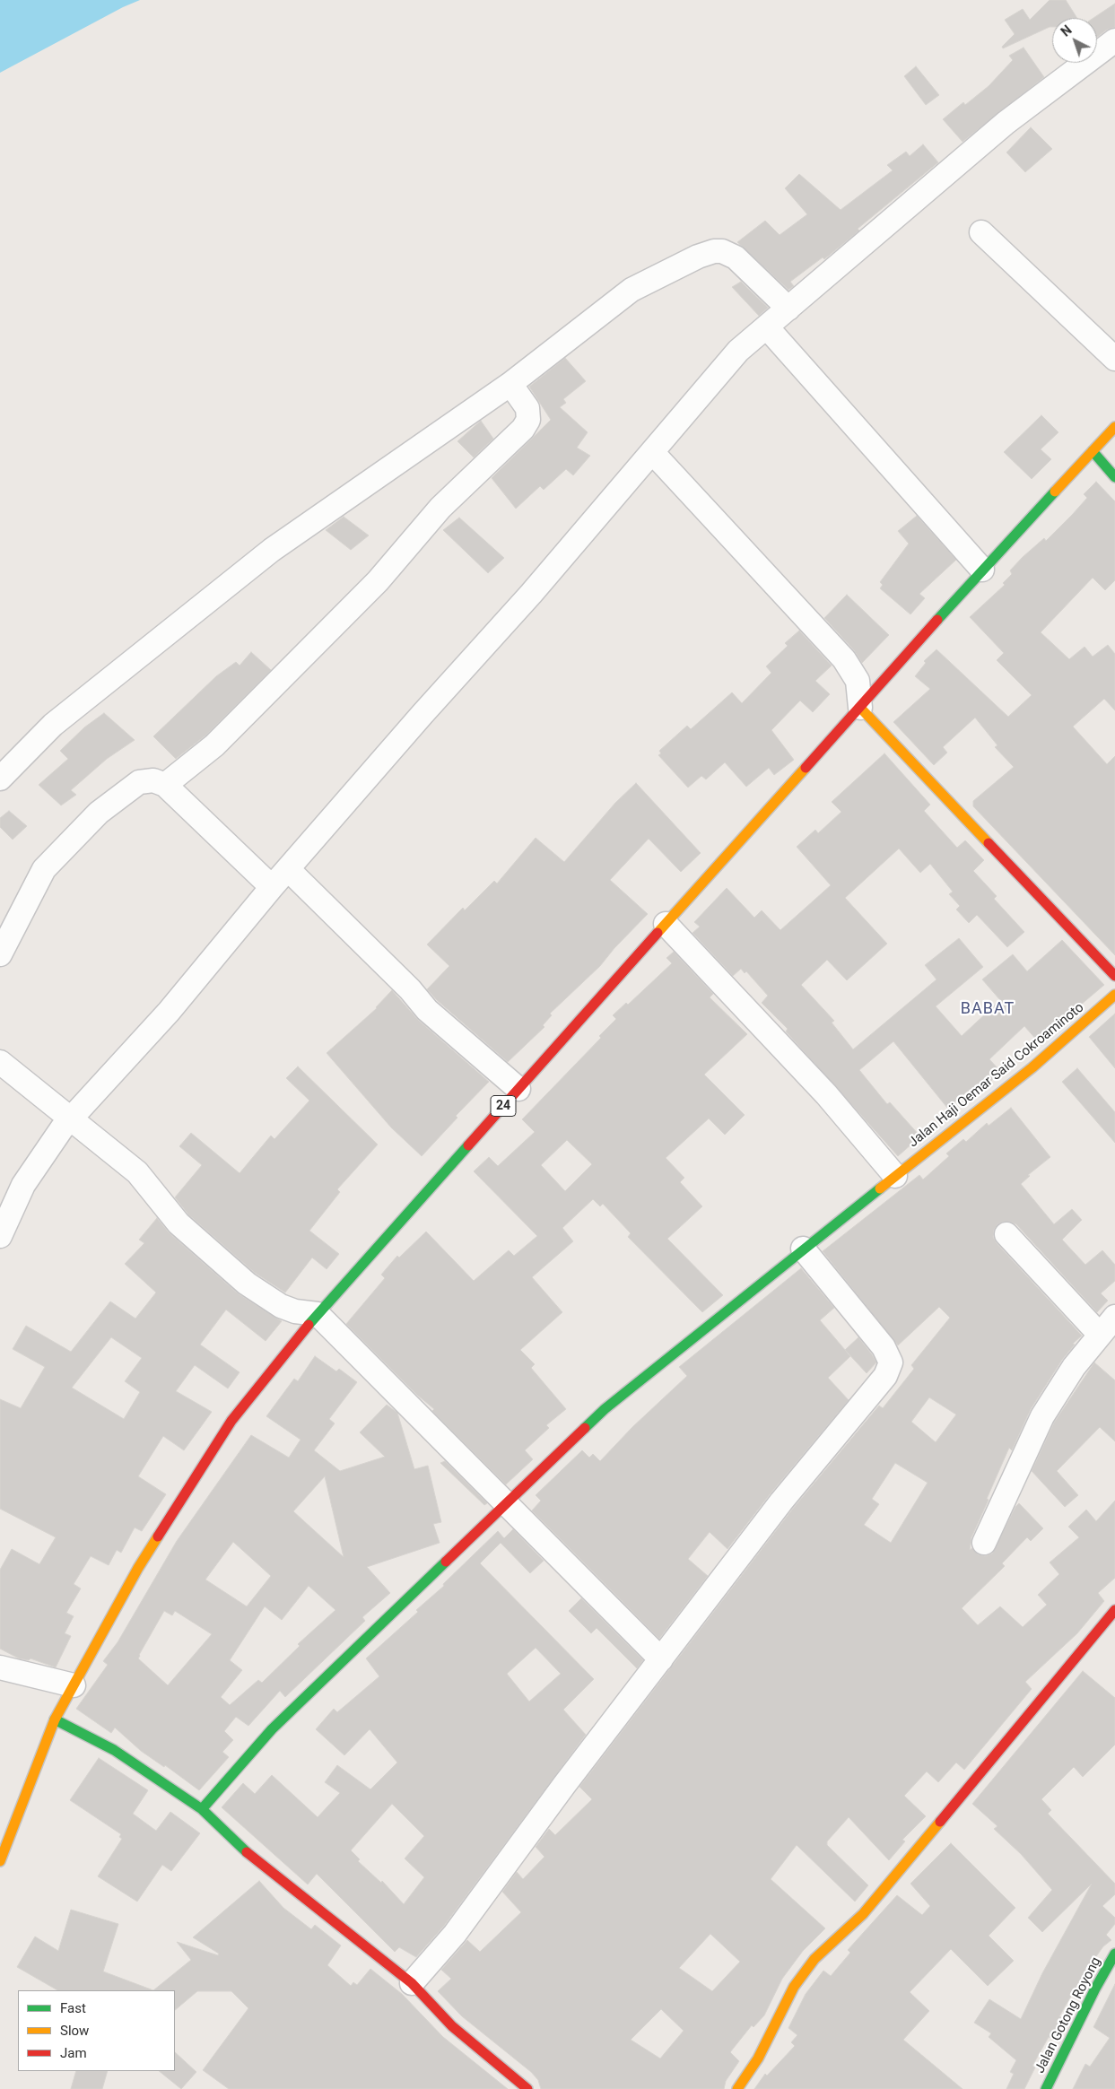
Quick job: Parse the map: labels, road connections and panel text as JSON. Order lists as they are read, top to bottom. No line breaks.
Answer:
{"streets":{"main road":["Jalan Haji Oemar Said Cokroaminoto","24","Jalan Gotong Royong"]},"districts":["BABAT"],"legend":["Fast","Slow","Jam"],"north":"top left"}
